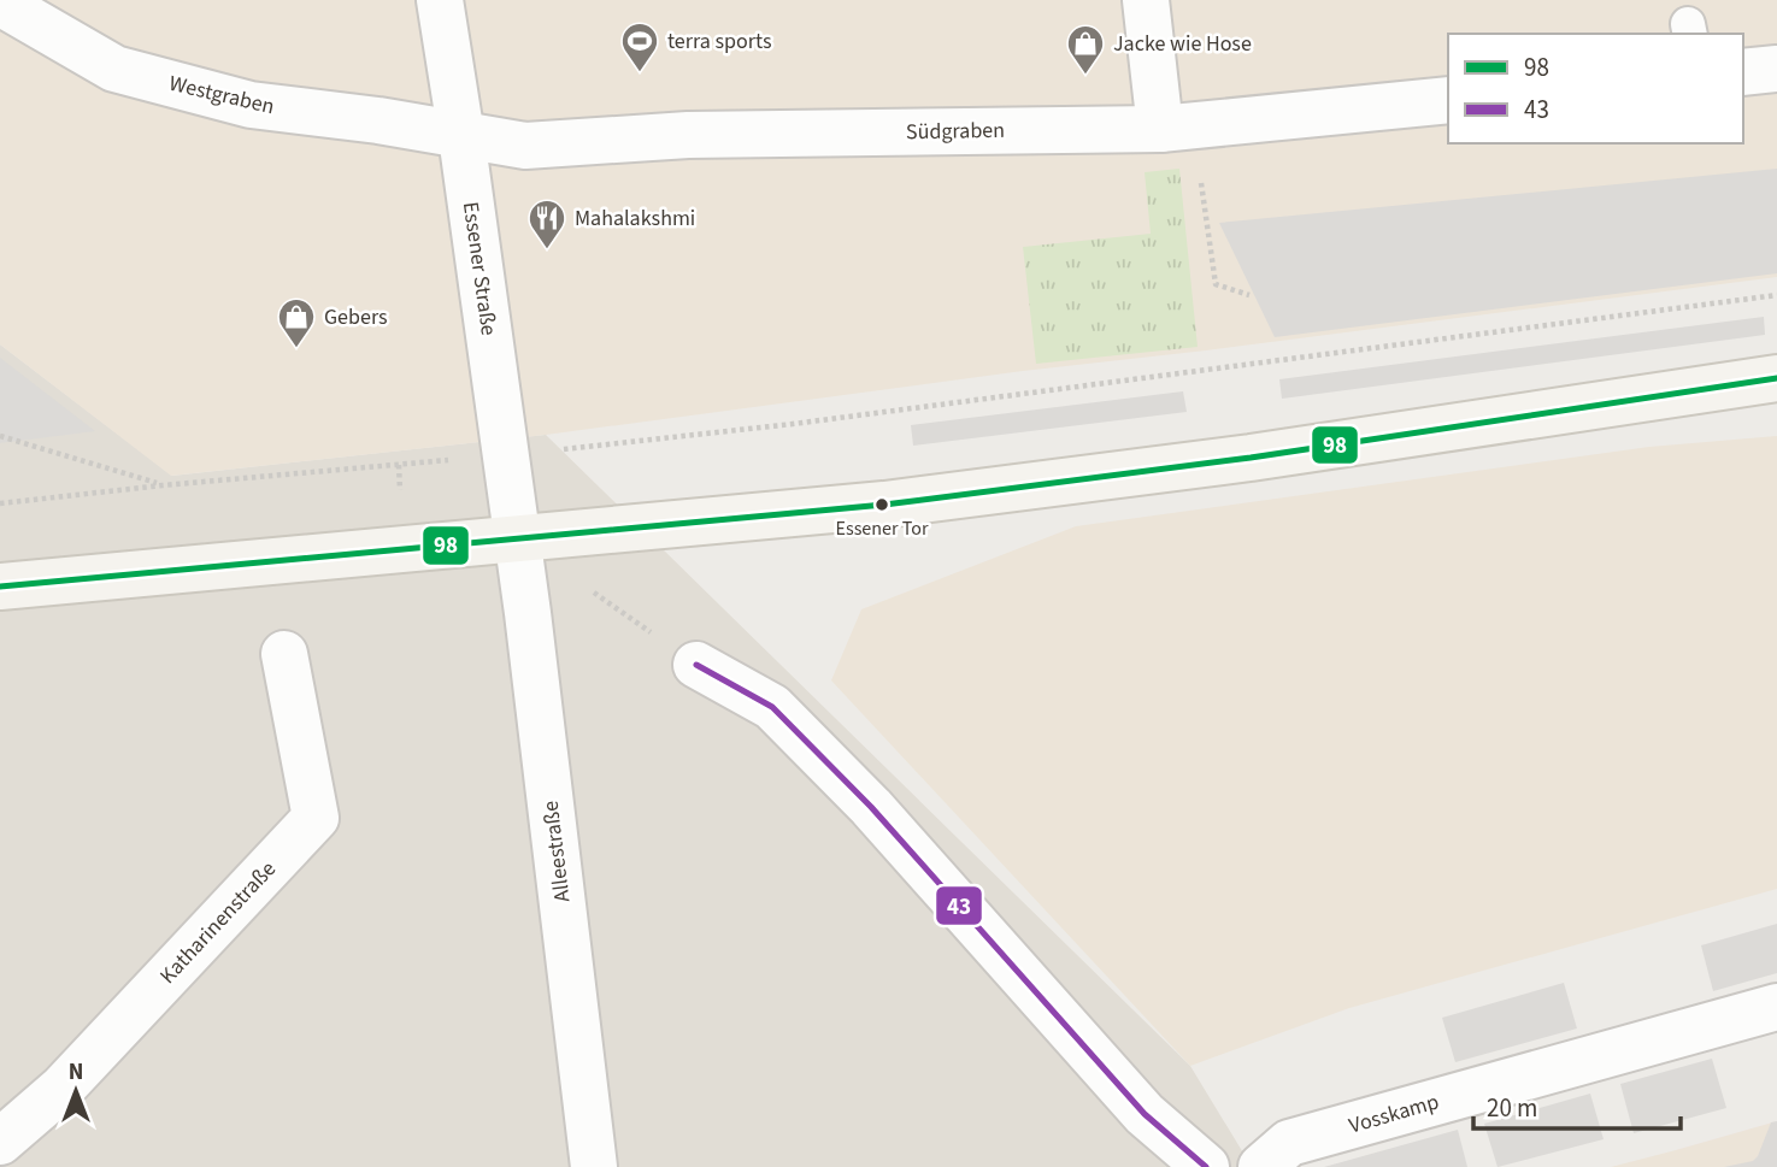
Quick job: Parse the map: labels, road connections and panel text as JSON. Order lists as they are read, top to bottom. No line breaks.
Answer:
{"streets":{"street":["Westgraben","Südgraben","Essener Straße","Alleestraße","Katharinenstraße","Vosskamp"]},"crossings":[["Westgraben","Südgraben"],["Westgraben","Essener Straße"],["Südgraben","Essener Straße"],["Essener Straße","Alleestraße"]],"places":{"sports":["terra sports"],"shop":["Jacke wie Hose","Gebers"],"restaurant":["Mahalakshmi"],"other":["Essener Tor"]},"lines":["transit line 98","transit line 43"],"legend":["98","43"],"scale_bar":"20 m","north":"top"}
